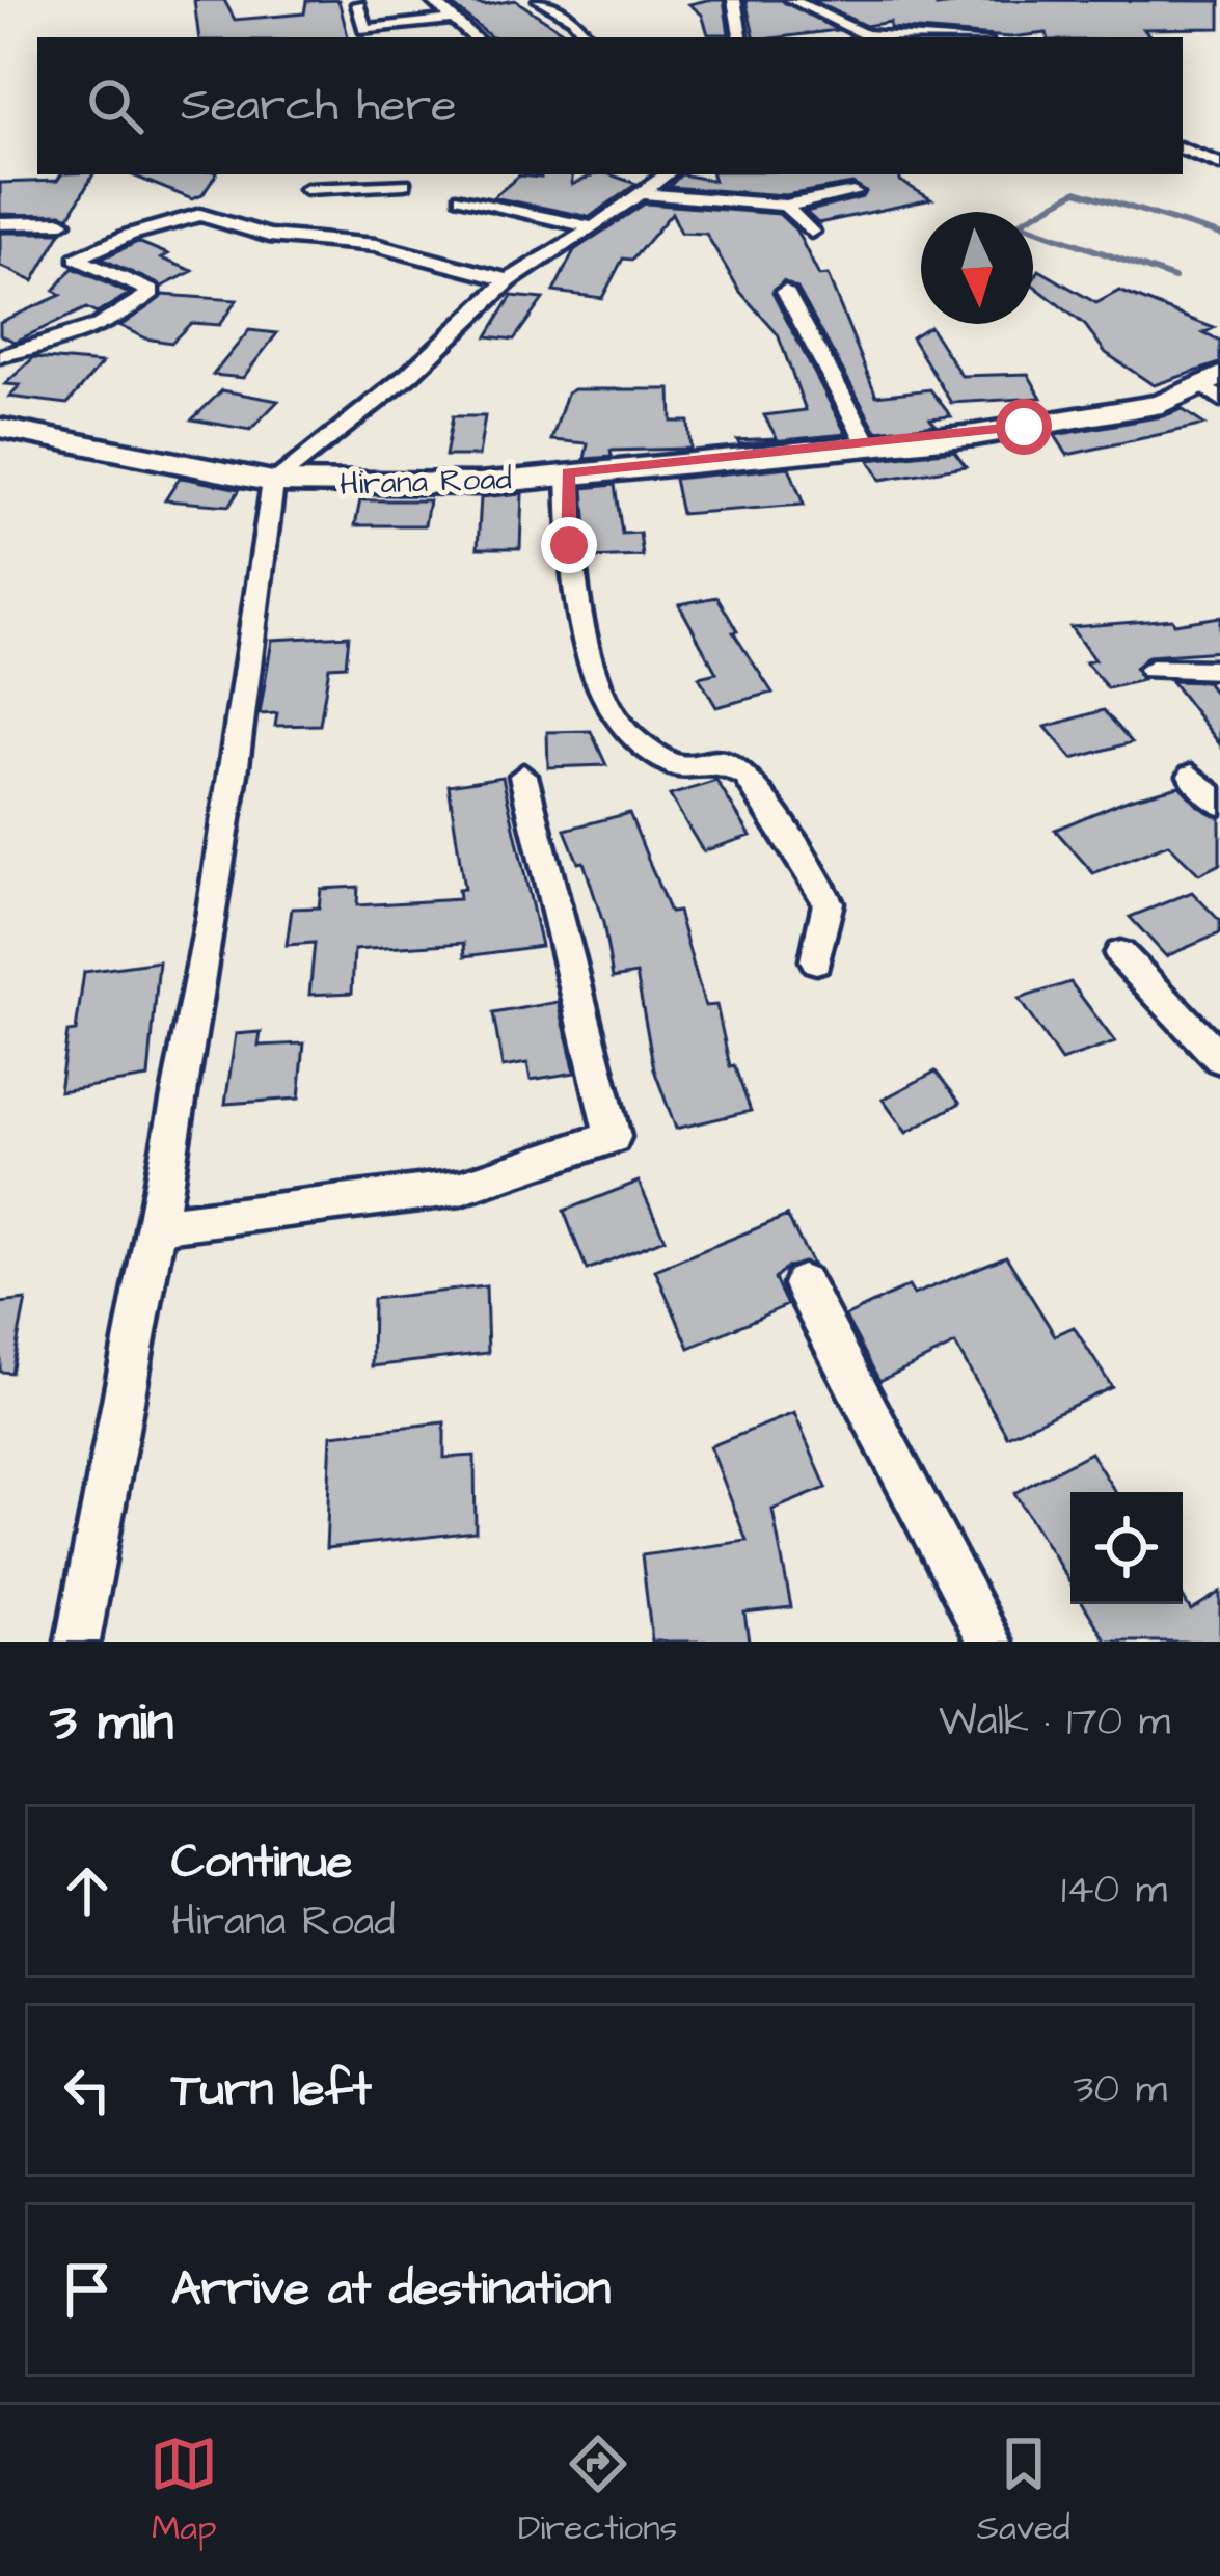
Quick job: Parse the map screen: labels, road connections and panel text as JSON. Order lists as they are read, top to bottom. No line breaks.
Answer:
{"streets":{"street":["Hirana Road"]},"north":"bottom","page":{"search":"Search here","heading":["3 min","Walk · 170 m"],"list":[["Continue","Hirana Road","140 m"],["Turn left","30 m"],"Arrive at destination"],"nav":["Map","Directions","Saved"]}}
